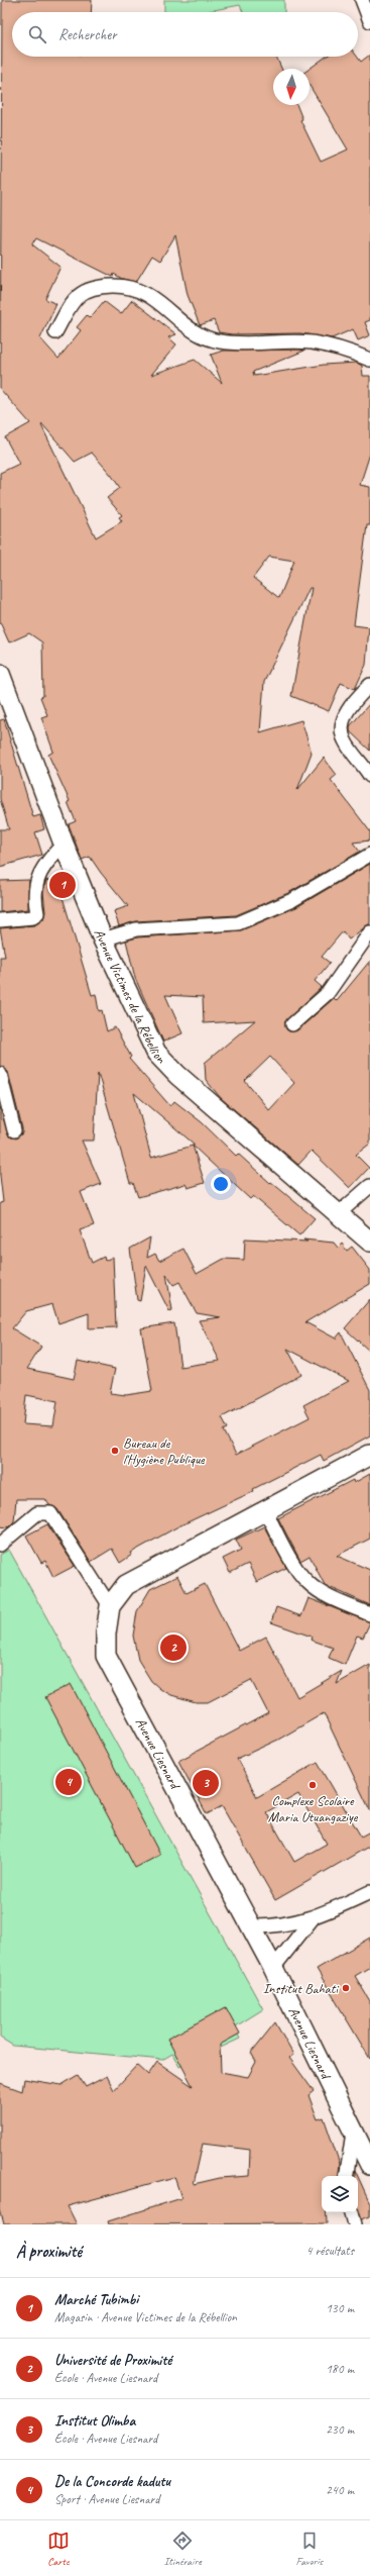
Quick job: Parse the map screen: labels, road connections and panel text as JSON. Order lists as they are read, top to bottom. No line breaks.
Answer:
{"streets":{"street":["Avenue Victimes de la Rébellion","Avenue Liesnard"]},"places":["Bureau de l'Hygiène Publique","Complexe Scolaire Maria Utuangaziye","Institut Bahati"],"north":"bottom","page":{"search":"Rechercher","pins":["1","2","4","3"],"heading":["À proximité","4 résultats"],"list":[{"mark":"1","name":"Marché Tubimbi","note":"Magasin · Avenue Victimes de la Rébellion","value":"130 m"},{"mark":"2","name":"Université de Proximité","note":"École · Avenue Liesnard","value":"180 m"},{"mark":"3","name":"Institut Olimba","note":"École · Avenue Liesnard","value":"230 m"},{"mark":"4","name":"De la Concorde kadutu","note":"Sport · Avenue Liesnard","value":"240 m"}],"nav":["Carte","Itinéraire","Favoris"]}}
